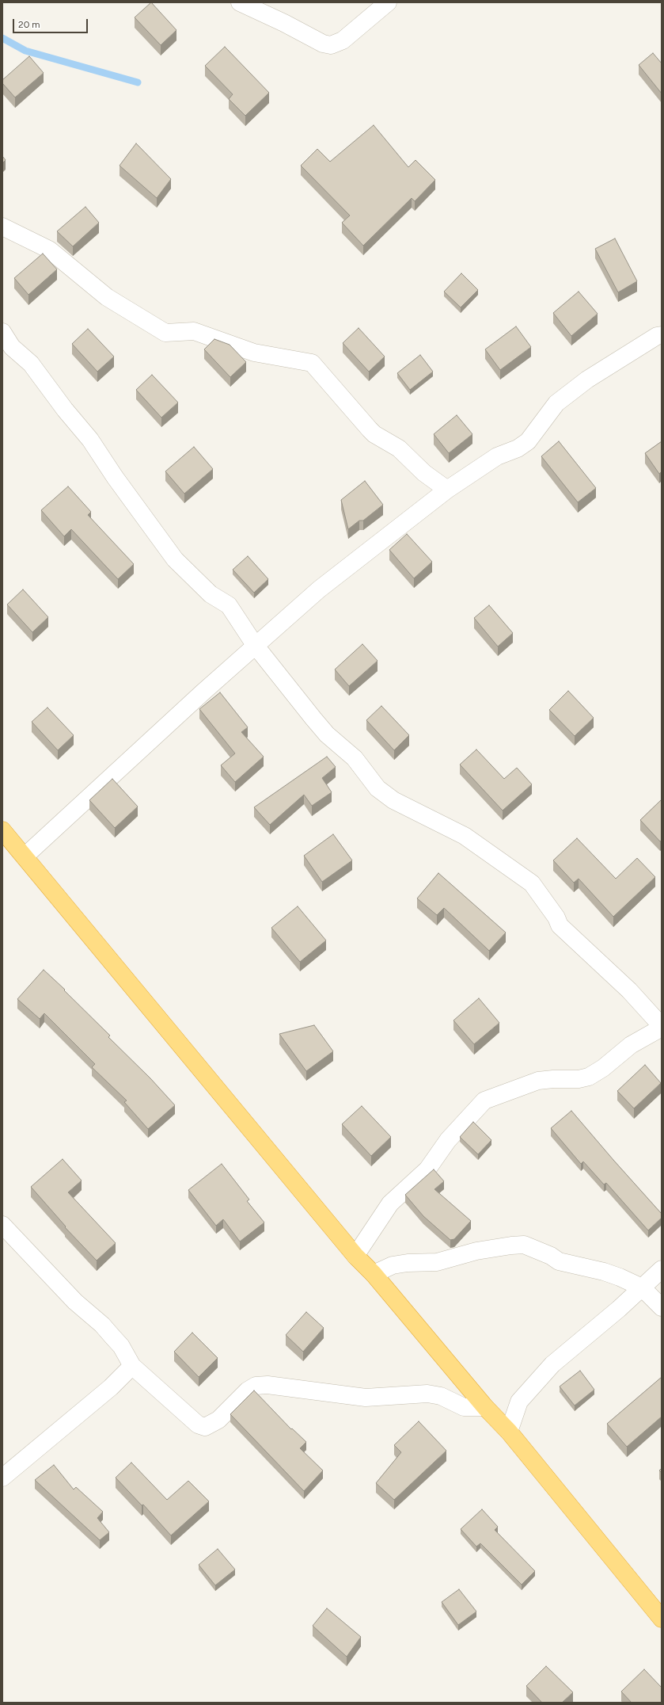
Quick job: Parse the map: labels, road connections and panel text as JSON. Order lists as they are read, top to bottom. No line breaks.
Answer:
{"scale_bar":"20 m"}
